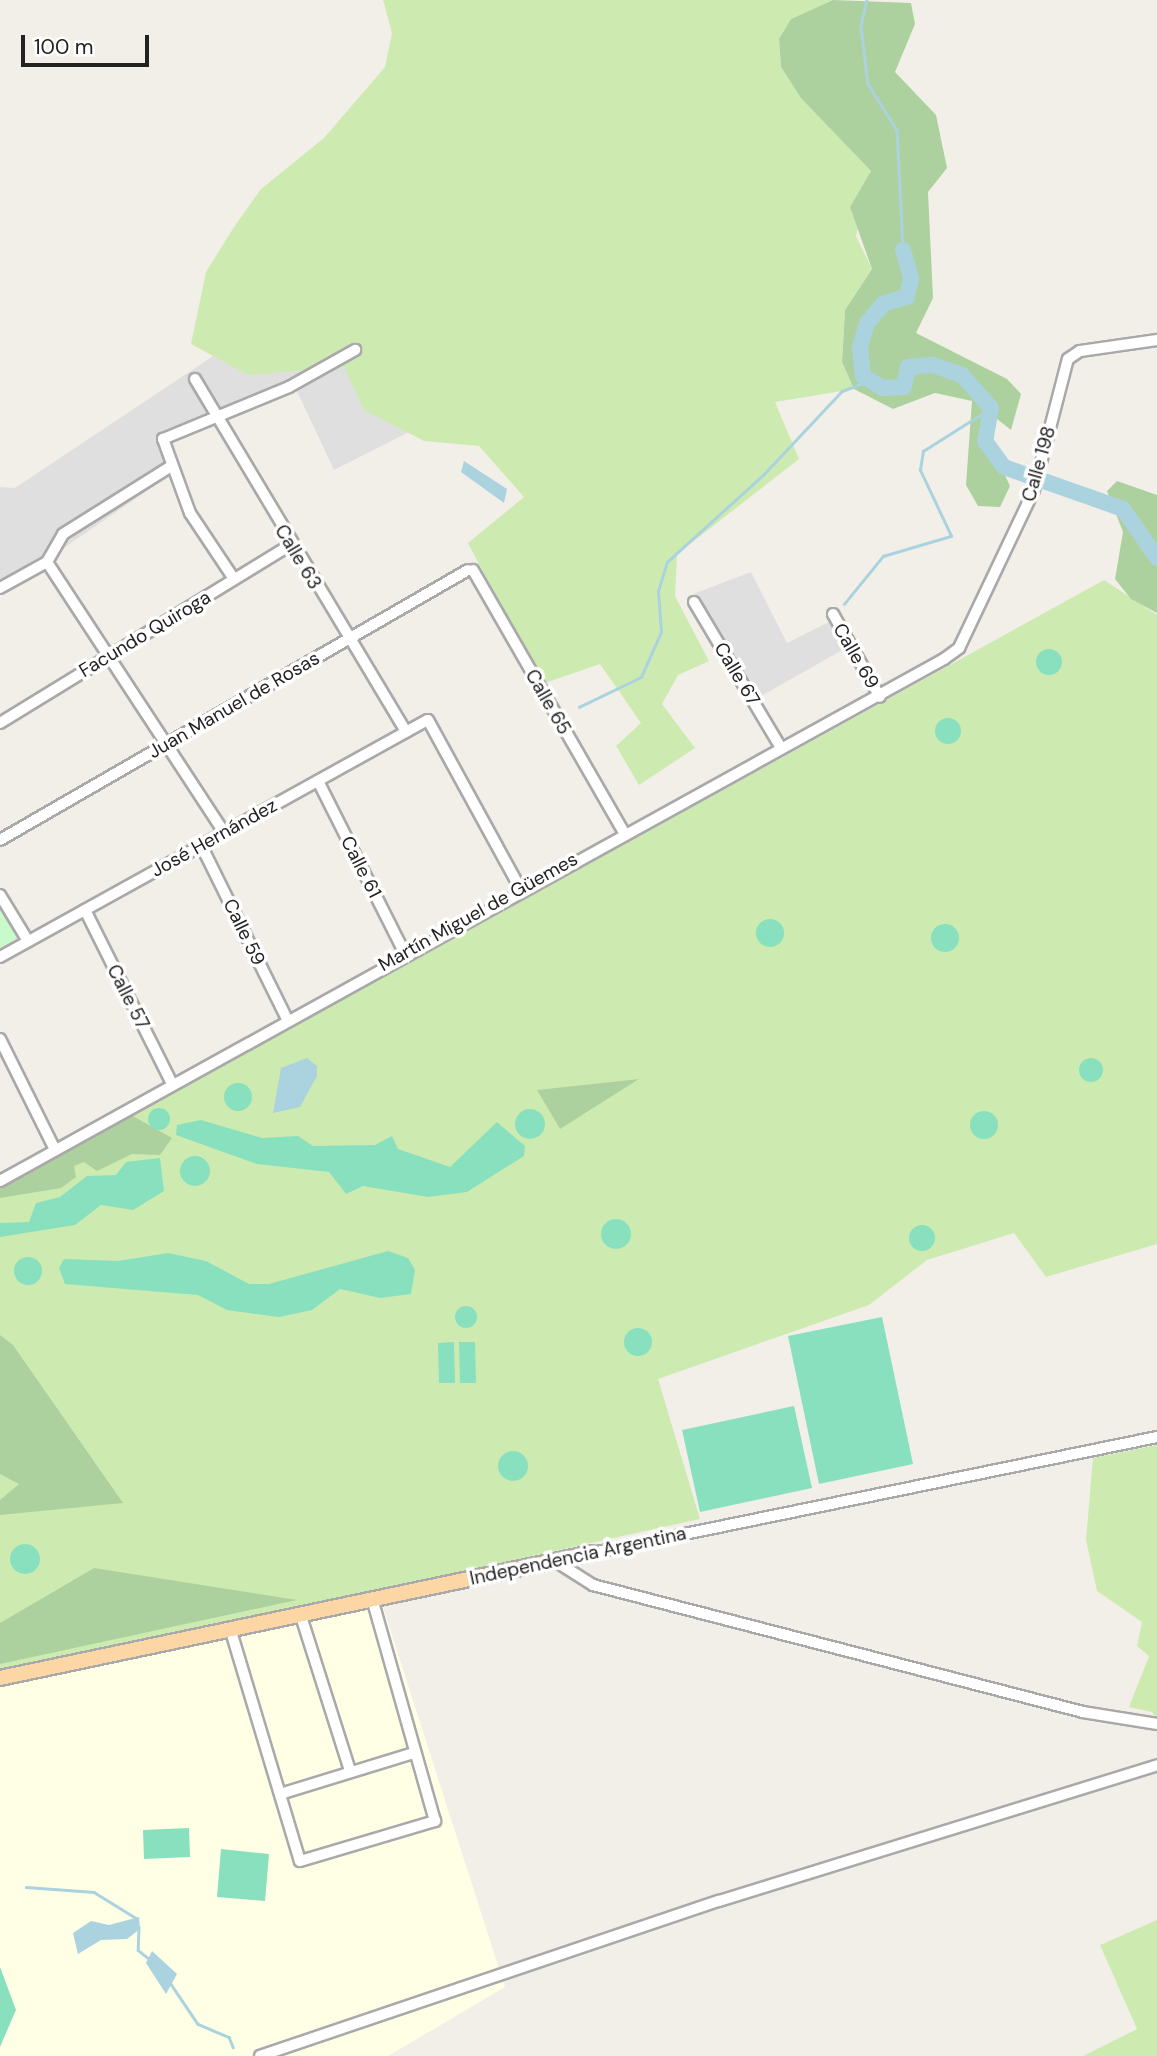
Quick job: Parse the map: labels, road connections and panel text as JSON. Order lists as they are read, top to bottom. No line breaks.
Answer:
{"streets":{"main road":["Independencia Argentina"],"street":["Calle 198","Calle 63","Facundo Quiroga","Calle 69","Calle 67","Calle 65","Juan Manuel de Rosas","José Hernández","Calle 61","Martín Miguel de Güemes","Calle 59","Calle 57"]},"crossings":[["Calle 198","Martín Miguel de Güemes"],["Calle 63","Facundo Quiroga"],["Calle 63","Juan Manuel de Rosas"],["Calle 63","José Hernández"],["Calle 69","Martín Miguel de Güemes"],["Calle 67","Martín Miguel de Güemes"],["Calle 65","Juan Manuel de Rosas"],["Calle 65","Martín Miguel de Güemes"],["José Hernández","Calle 61"],["José Hernández","Martín Miguel de Güemes"],["José Hernández","Calle 59"],["José Hernández","Calle 57"],["Calle 61","Martín Miguel de Güemes"],["Martín Miguel de Güemes","Calle 59"],["Martín Miguel de Güemes","Calle 57"]],"scale_bar":"100 m"}
